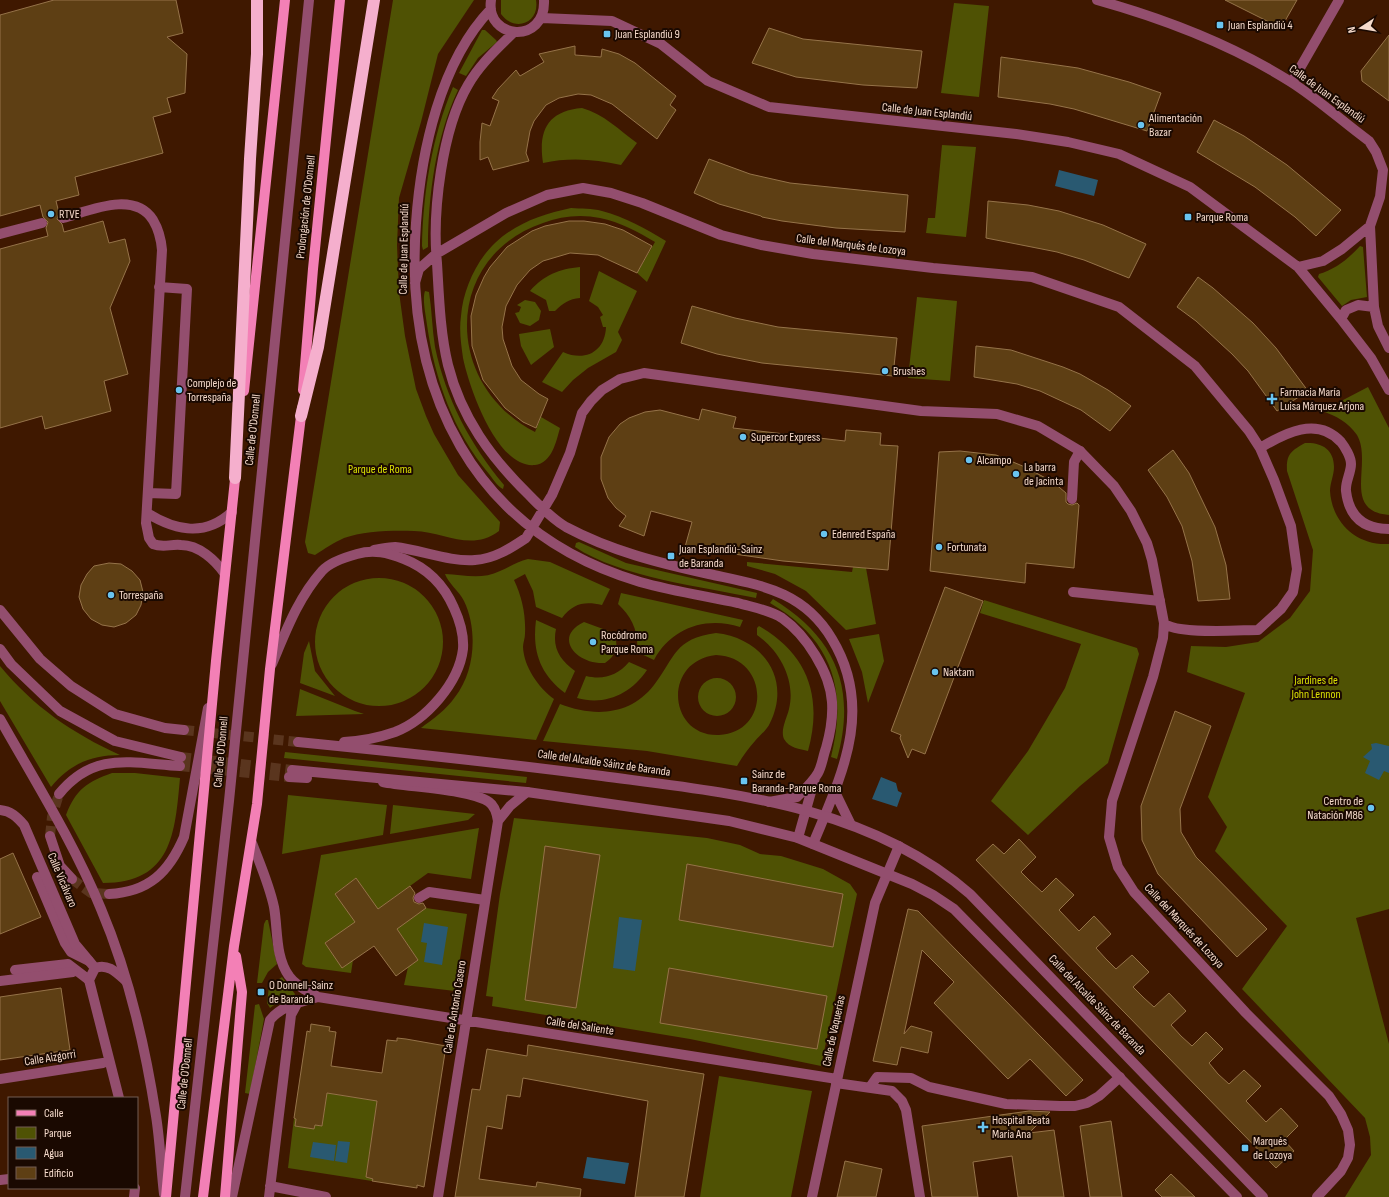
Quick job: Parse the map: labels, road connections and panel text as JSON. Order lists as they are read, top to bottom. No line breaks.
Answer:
{"streets":{"main road":["Prolongación de O'Donnell","Calle de O'Donnell"],"street":["Calle de Juan Esplandiú","Calle del Marqués de Lozoya","Calle del Alcalde Sáinz de Baranda","Calle Vicálvaro","Calle de Antonio Casero","Calle del Saliente","Calle de Vaquerías","Calle Aizgorri"]},"crossings":[["Calle de Juan Esplandiú","Calle del Marqués de Lozoya"],["Calle de Juan Esplandiú","Calle del Alcalde Sáinz de Baranda"],["Prolongación de O'Donnell","Calle de O'Donnell"],["Calle del Marqués de Lozoya","Calle del Alcalde Sáinz de Baranda"],["Calle de Antonio Casero","Calle del Saliente"],["Calle del Saliente","Calle de Vaquerías"]],"parks":["Parque de Roma","Jardines de John Lennon"],"places":{"transit":["Juan Esplandiú 4","Juan Esplandiú 9","Parque Roma","Juan Esplandiú-Sainz de Baranda","Sainz de Baranda-Parque Roma","O Donnell-Sainz de Baranda","Marqués de Lozoya"],"other":["Alimentación Bazar","RTVE","Brushes","Complejo de Torrespaña","Supercor Express","Alcampo","La barra de Jacinta","Edenred España","Fortunata","Torrespaña","Rocódromo Parque Roma","Naktam","Centro de Natación M86"],"health":["Farmacia María Luisa Márquez Arjona","Hospital Beata María Ana"]},"legend":["Calle","Parque","Agua","Edificio"],"north":"left"}
